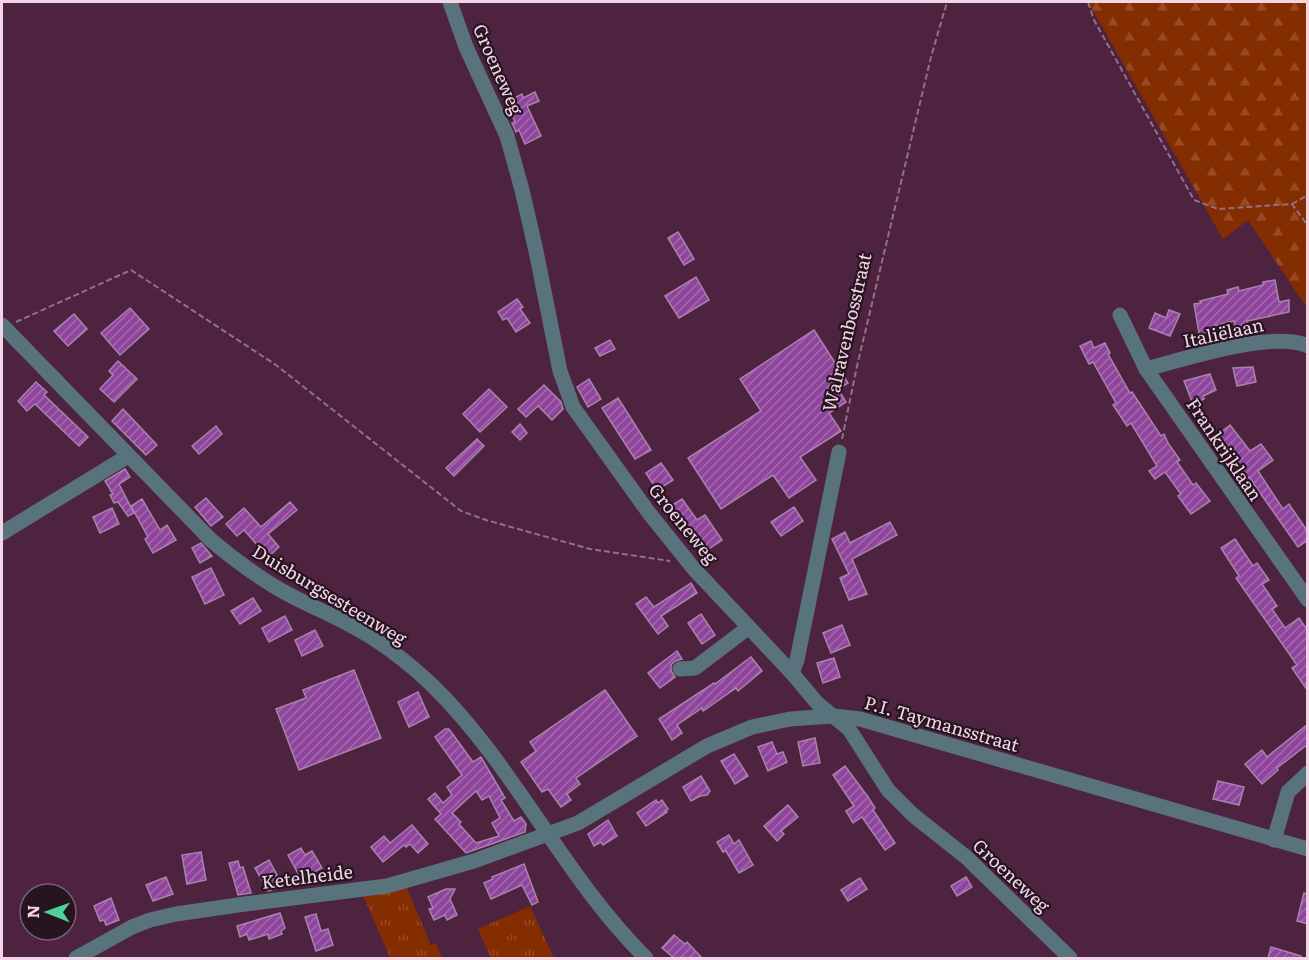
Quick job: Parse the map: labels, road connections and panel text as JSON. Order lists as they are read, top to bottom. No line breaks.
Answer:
{"streets":{"street":["Groeneweg","Italiëlaan","Frankrijklaan","Duisburgsesteenweg","P.I. Taymansstraat","Ketelheide"],"path":["Walravenbosstraat"]},"crossings":[["Groeneweg","P.I. Taymansstraat"],["Italiëlaan","Frankrijklaan"],["Duisburgsesteenweg","P.I. Taymansstraat"],["Duisburgsesteenweg","Ketelheide"],["P.I. Taymansstraat","Ketelheide"]],"north":"left"}
